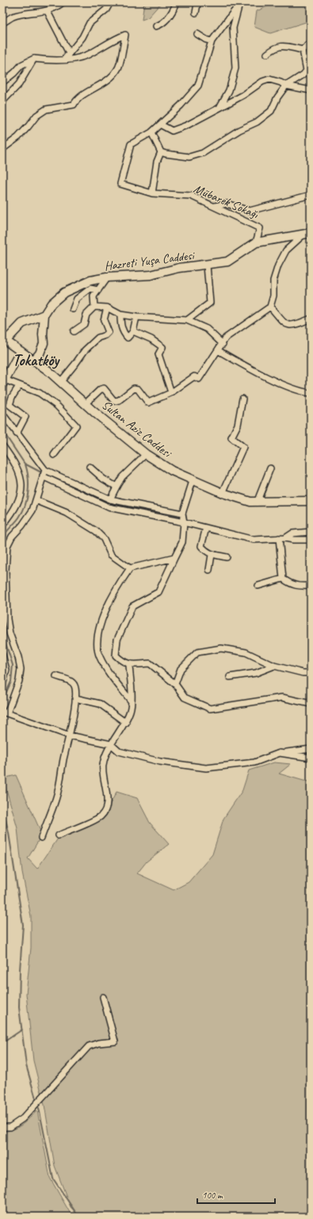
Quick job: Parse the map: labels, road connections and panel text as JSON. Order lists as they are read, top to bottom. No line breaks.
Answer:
{"streets":{"street":["Mübarek Sokağı","Hazreti Yuşa Caddesi","Sultan Aziz Caddesi"]},"crossings":[["Mübarek Sokağı","Hazreti Yuşa Caddesi"]],"districts":["Tokatköy"],"scale_bar":"100 m"}
